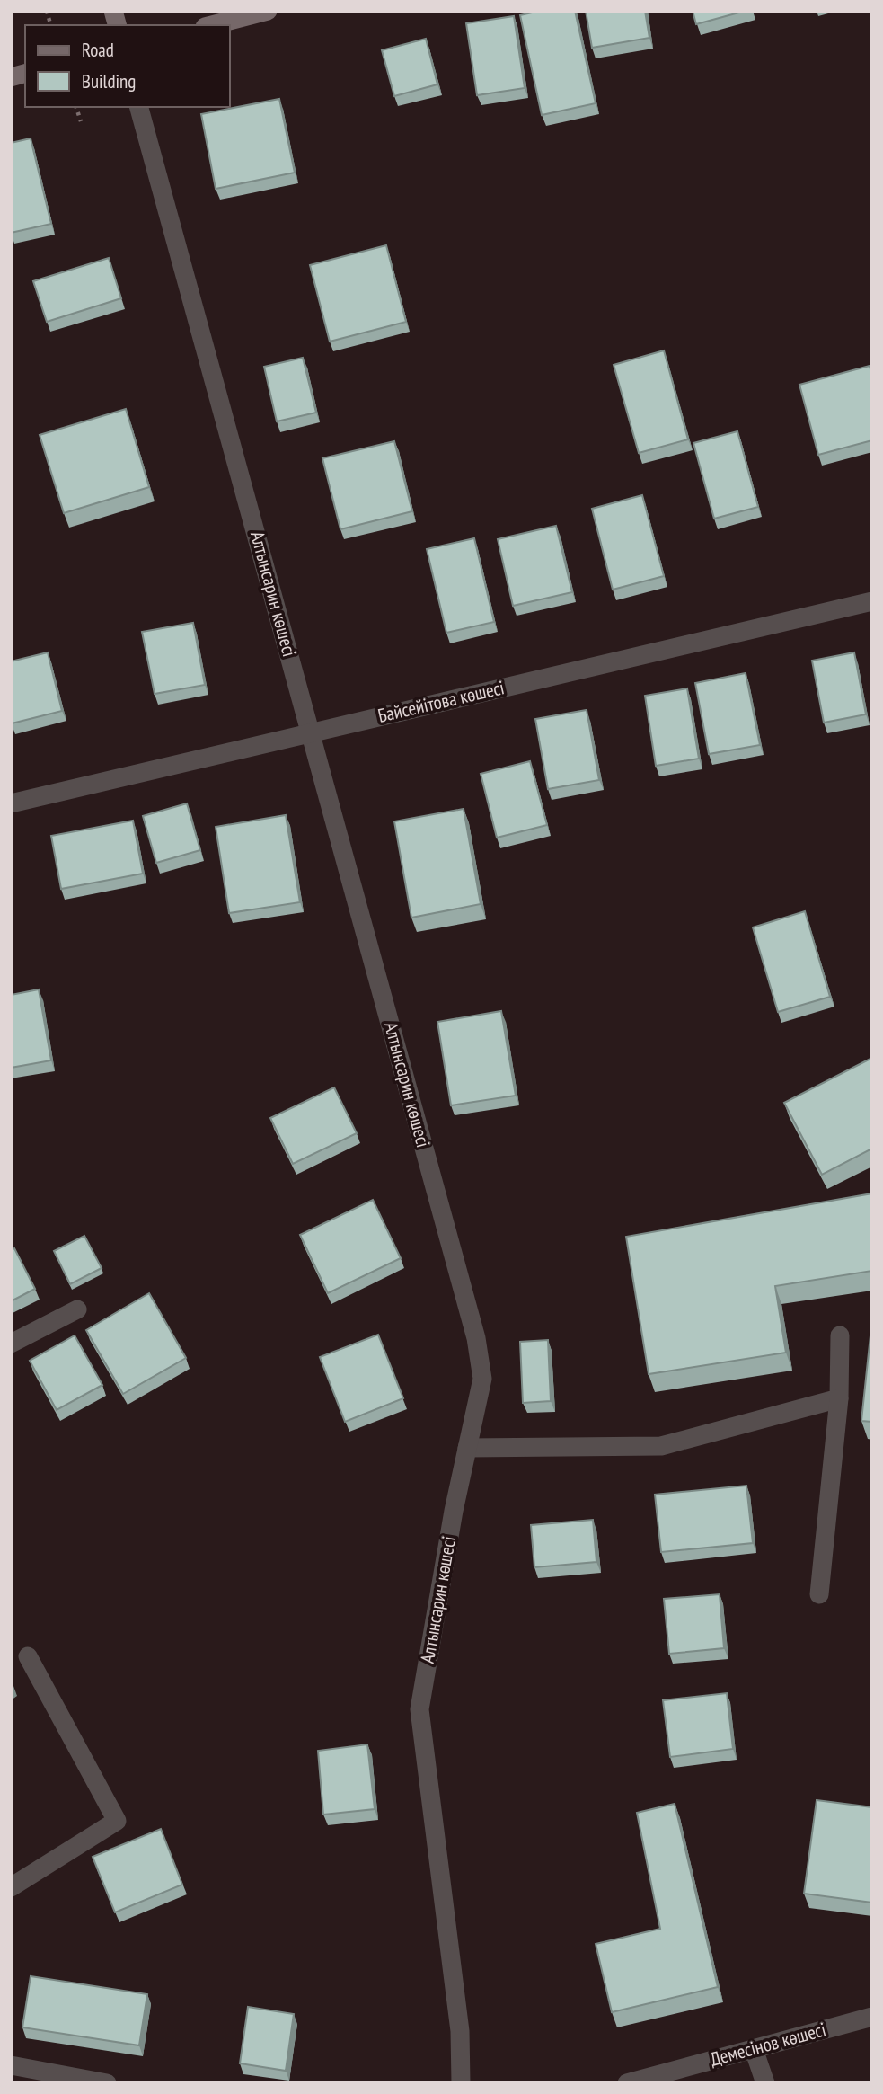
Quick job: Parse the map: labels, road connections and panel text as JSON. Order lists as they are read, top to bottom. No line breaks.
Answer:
{"streets":{"street":["Алтынсарин көшесі","Байсейітова көшесі","Демесінов көшесі"]},"crossings":[["Алтынсарин көшесі","Байсейітова көшесі"]],"legend":["Road","Building"]}
